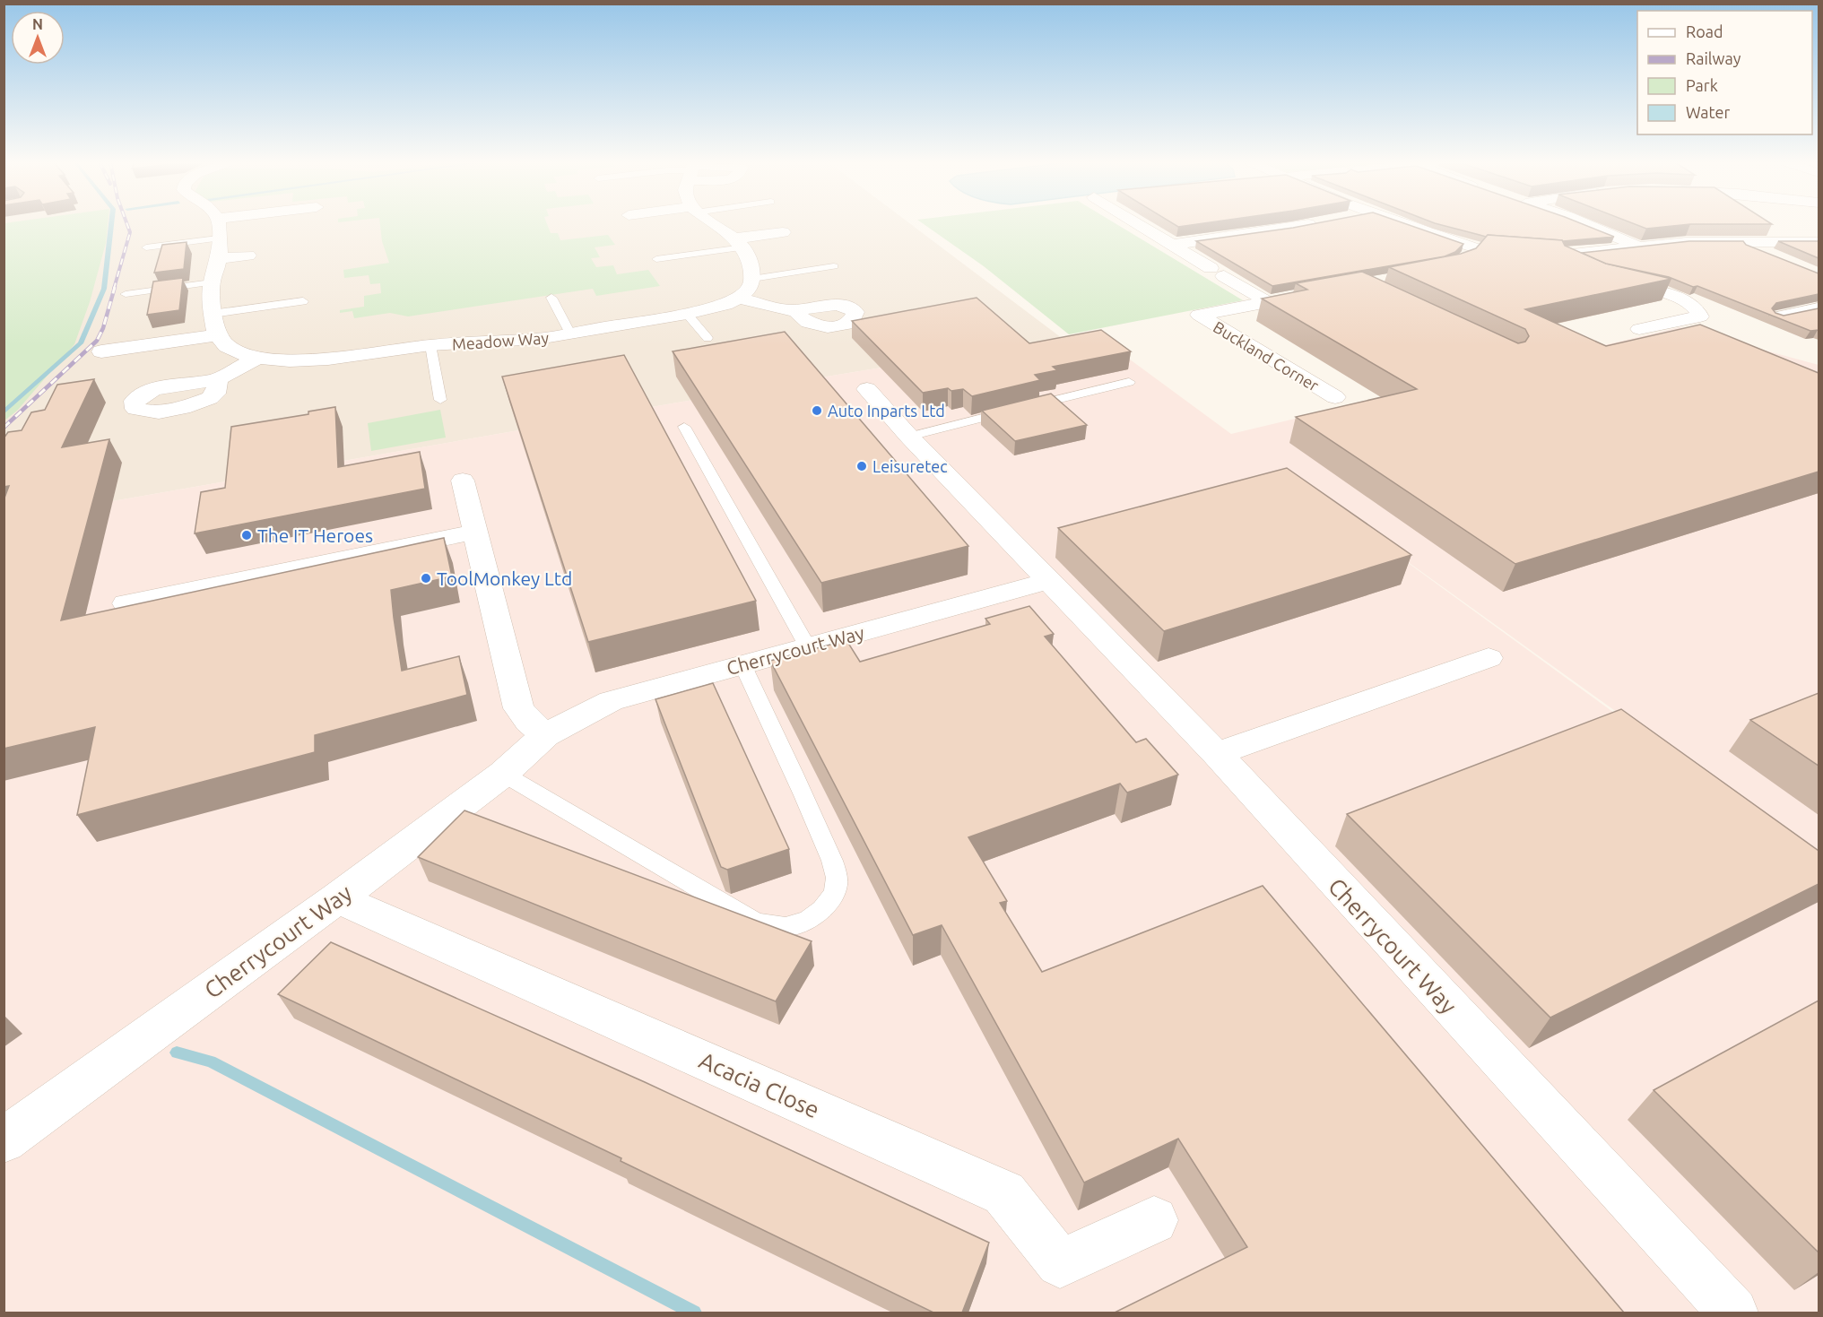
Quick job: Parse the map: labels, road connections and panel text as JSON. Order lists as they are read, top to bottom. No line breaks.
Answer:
{"streets":{"street":["Meadow Way","Buckland Corner","Cherrycourt Way","Acacia Close"]},"crossings":[["Cherrycourt Way","Acacia Close"]],"places":["Auto Inparts Ltd","Leisuretec","The IT Heroes","ToolMonkey Ltd"],"legend":["Road","Railway","Park","Water"],"north":"top"}
